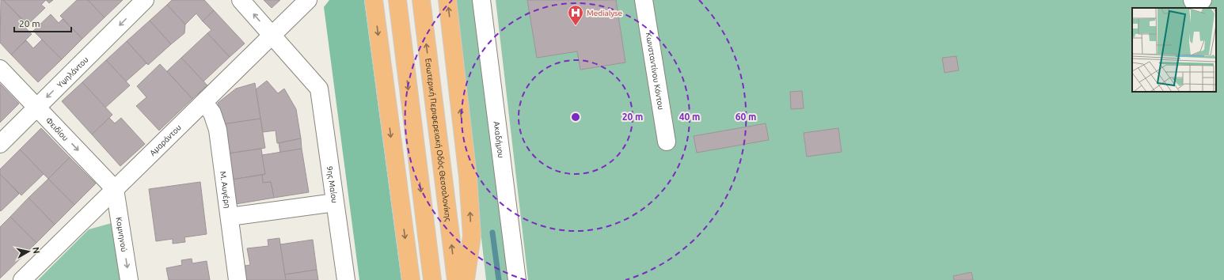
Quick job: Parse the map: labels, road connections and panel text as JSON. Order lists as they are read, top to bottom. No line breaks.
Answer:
{"streets":{"highway":["Εσωτερική Περιφερειακή Οδός Θεσσαλονίκης"],"street":["Κωνσταντίνου Κόντου","Υψηλάντου","Φειδίου","Ακαδήμου","Αμαράντου","9ης Μαίου","Μ. Αυγέρη","Κομνηνού"]},"crossings":[["Υψηλάντου","Φειδίου"],["Φειδίου","Αμαράντου"],["Φειδίου","Κομνηνού"],["Αμαράντου","9ης Μαίου"],["Αμαράντου","Μ. Αυγέρη"],["Αμαράντου","Κομνηνού"]],"one_way":["Υψηλάντου","Φειδίου","Κομνηνού"],"places":{"hospital":["Medialyse"]},"scale_bar":"20 m","north":"right","rings":["20 m","40 m","60 m"]}
